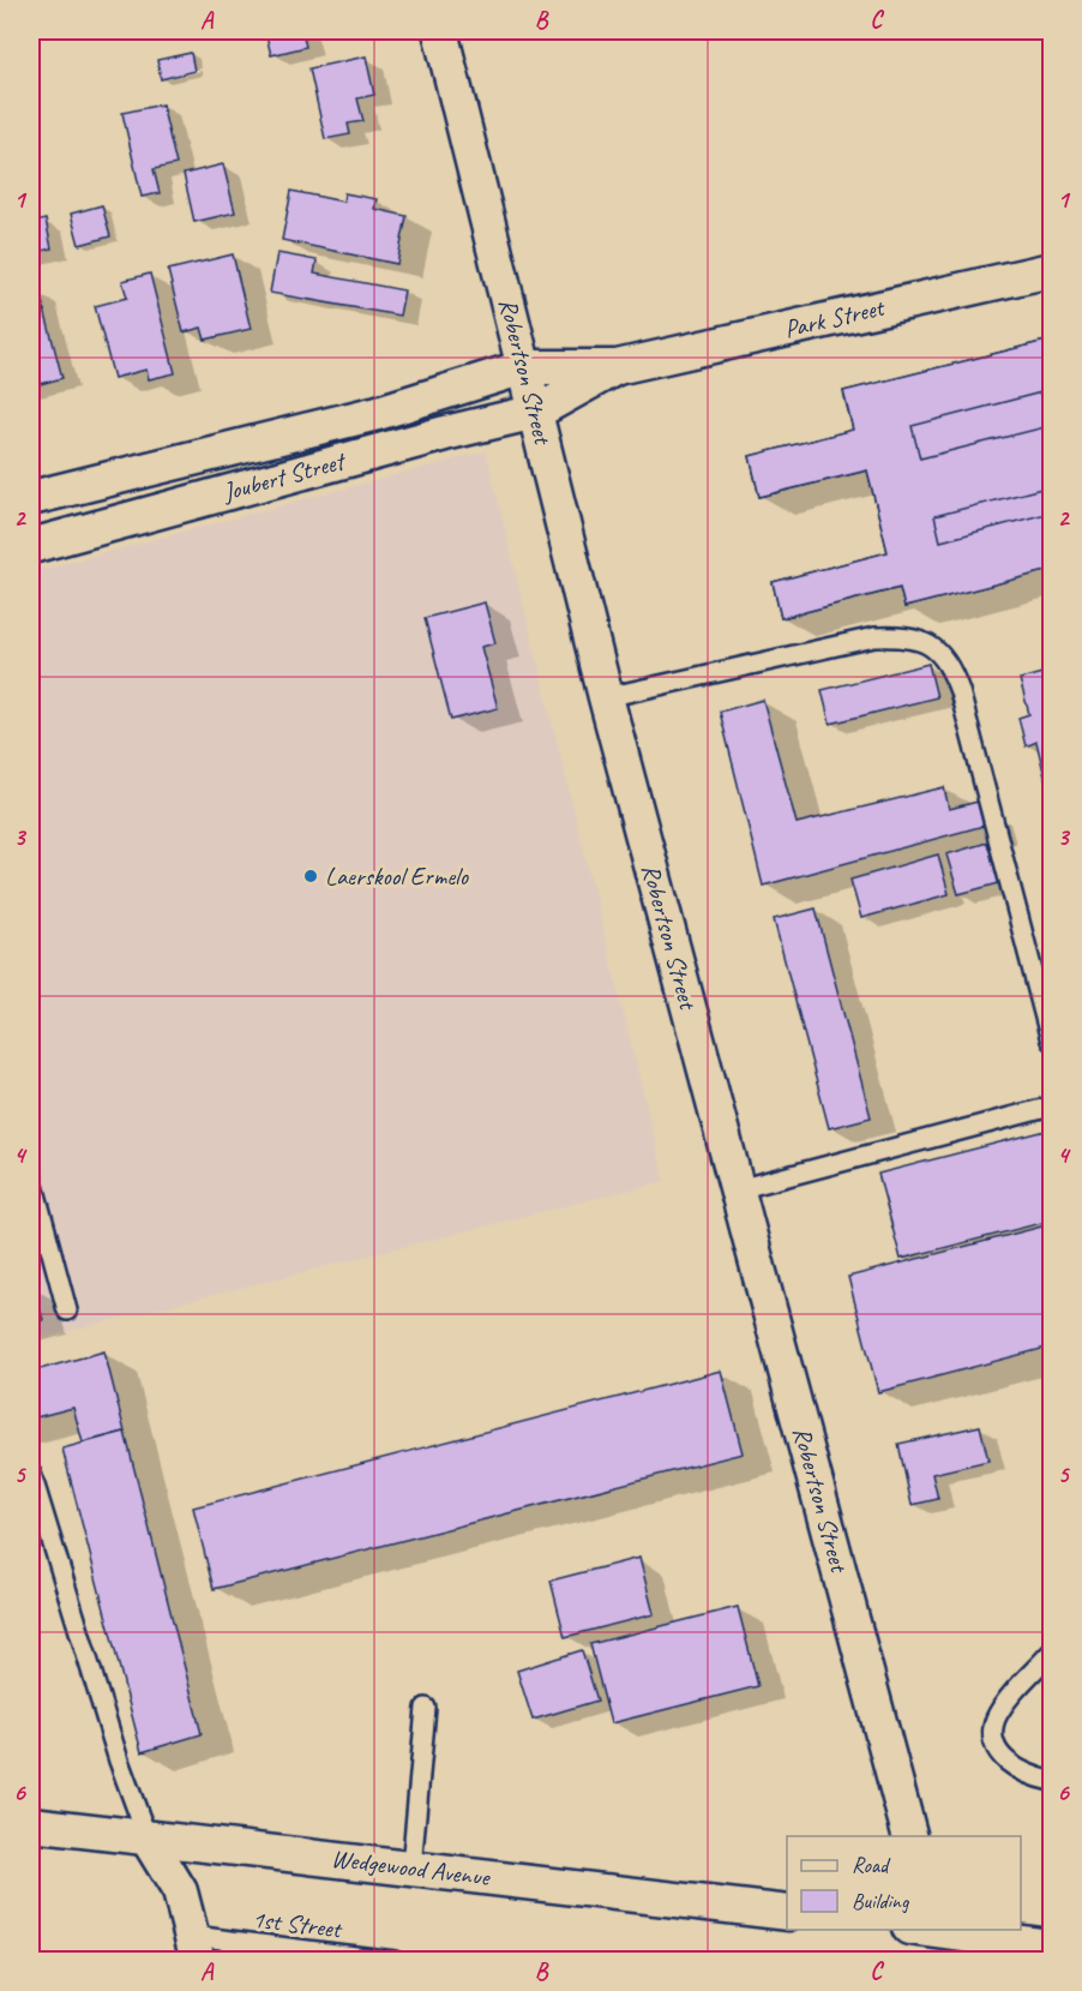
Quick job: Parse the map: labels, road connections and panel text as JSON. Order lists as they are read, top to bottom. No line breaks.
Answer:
{"streets":{"street":["Park Street","Robertson Street","Joubert Street","Wedgewood Avenue"],"lane":["1st Street"]},"crossings":[["Park Street","Robertson Street"],["Park Street","Joubert Street"],["Robertson Street","Joubert Street"]],"places":["Laerskool Ermelo"],"legend":["Road","Building"],"grid":{"columns":["A","B","C"],"rows":["1","2","3","4","5","6"]}}
